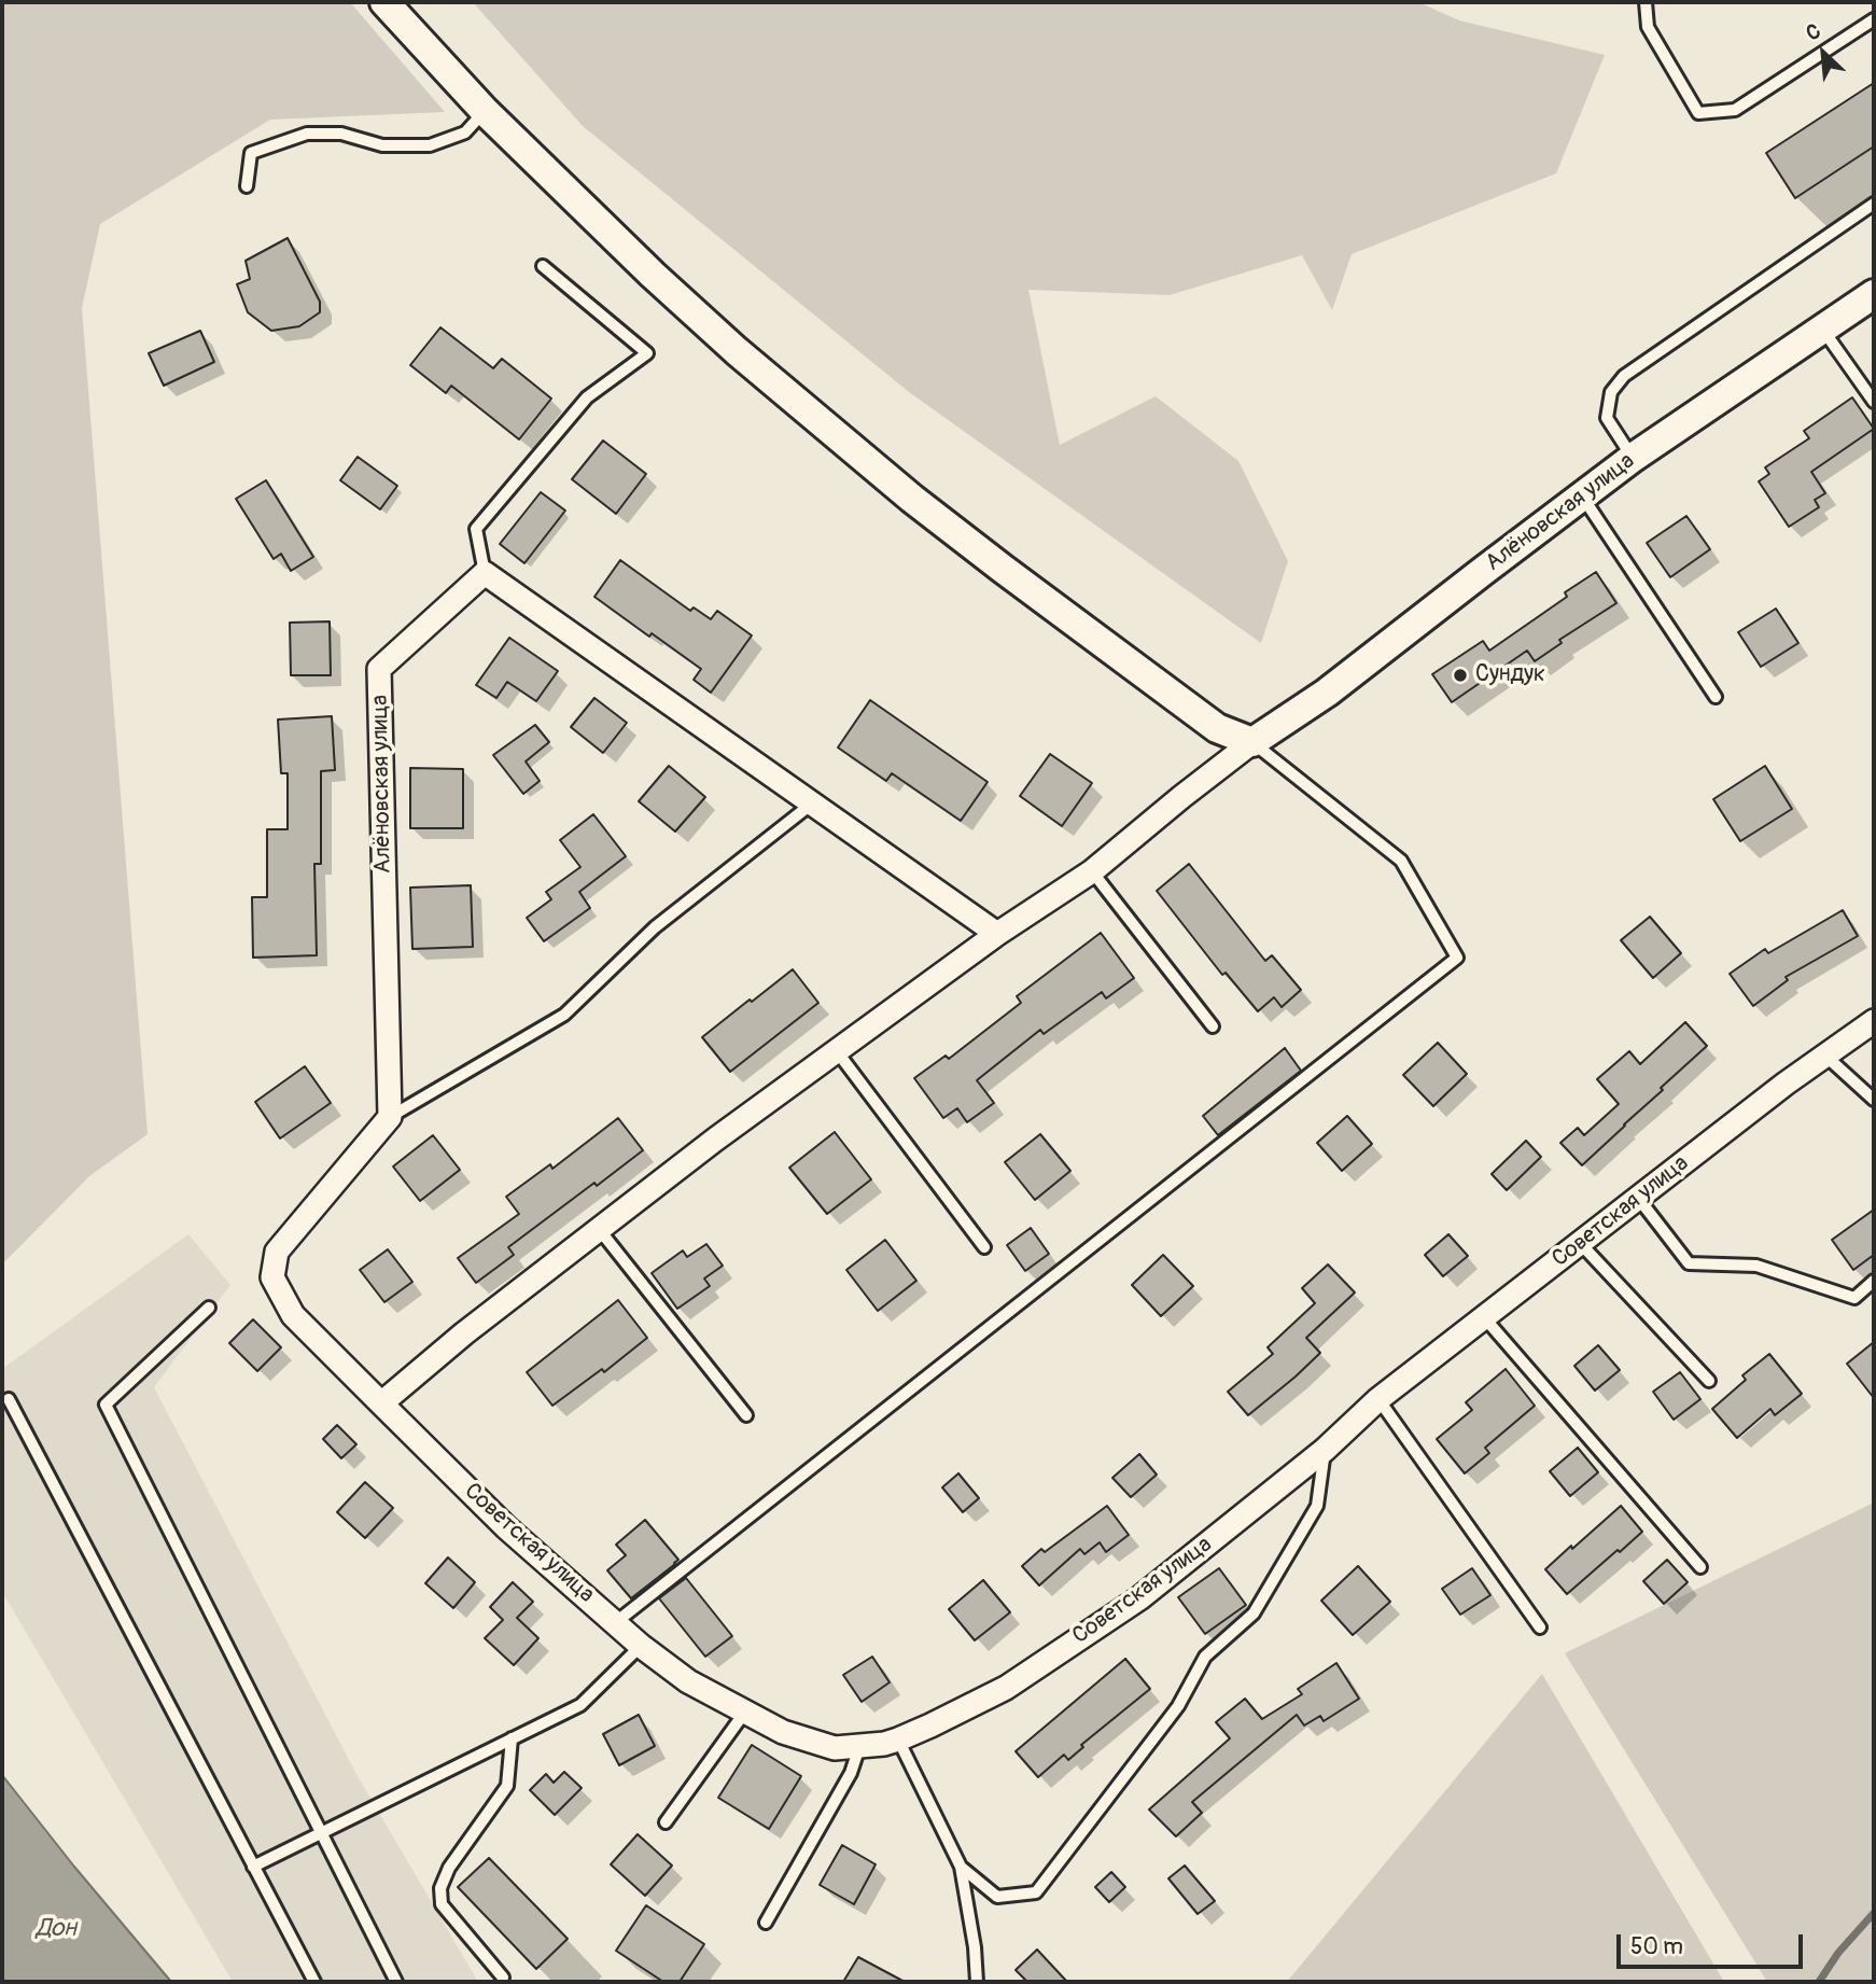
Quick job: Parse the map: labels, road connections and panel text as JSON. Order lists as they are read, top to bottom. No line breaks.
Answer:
{"streets":{"street":["Алёновская улица","Советская улица"]},"water":["Дон"],"places":["Сундук"],"scale_bar":"50 m","north":"top left"}
